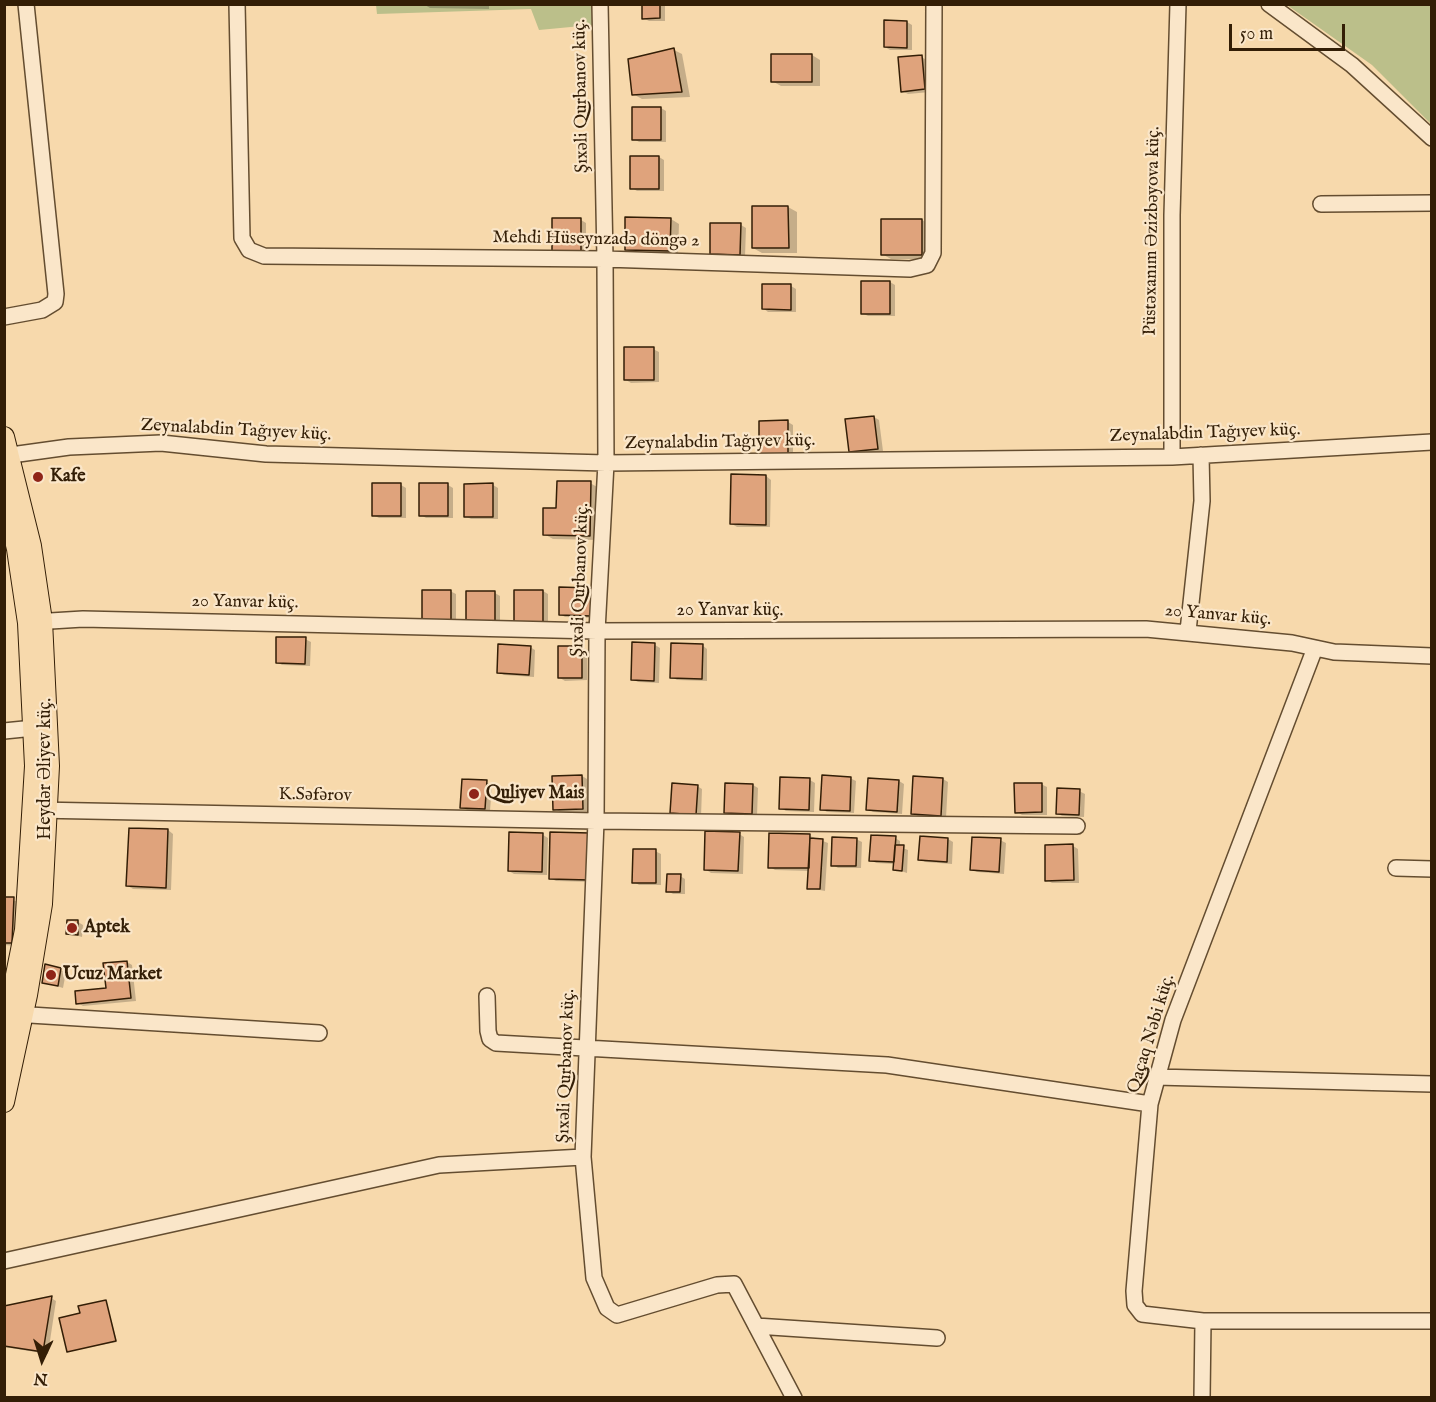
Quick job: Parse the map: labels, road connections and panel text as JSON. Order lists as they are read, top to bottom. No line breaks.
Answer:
{"streets":{"main road":["Heydər Əliyev küç."],"street":["Şıxəli Qurbanov küç.","Püstəxanım Əzizbəyova küç.","Mehdi Hüseynzadə döngə 2","Zeynalabdin Tağıyev küç.","20 Yanvar küç.","K.Səfərov","Qaçaq Nəbi küç."]},"crossings":[["Şıxəli Qurbanov küç.","Mehdi Hüseynzadə döngə 2"],["Şıxəli Qurbanov küç.","Zeynalabdin Tağıyev küç."],["Şıxəli Qurbanov küç.","20 Yanvar küç."],["Şıxəli Qurbanov küç.","K.Səfərov"],["Püstəxanım Əzizbəyova küç.","Zeynalabdin Tağıyev küç."],["Zeynalabdin Tağıyev küç.","Heydər Əliyev küç."],["20 Yanvar küç.","Heydər Əliyev küç."],["20 Yanvar küç.","Qaçaq Nəbi küç."],["Heydər Əliyev küç.","K.Səfərov"]],"places":["Kafe","Quliyev Mais","Aptek","Ucuz Market"],"scale_bar":"50 m","north":"bottom"}
